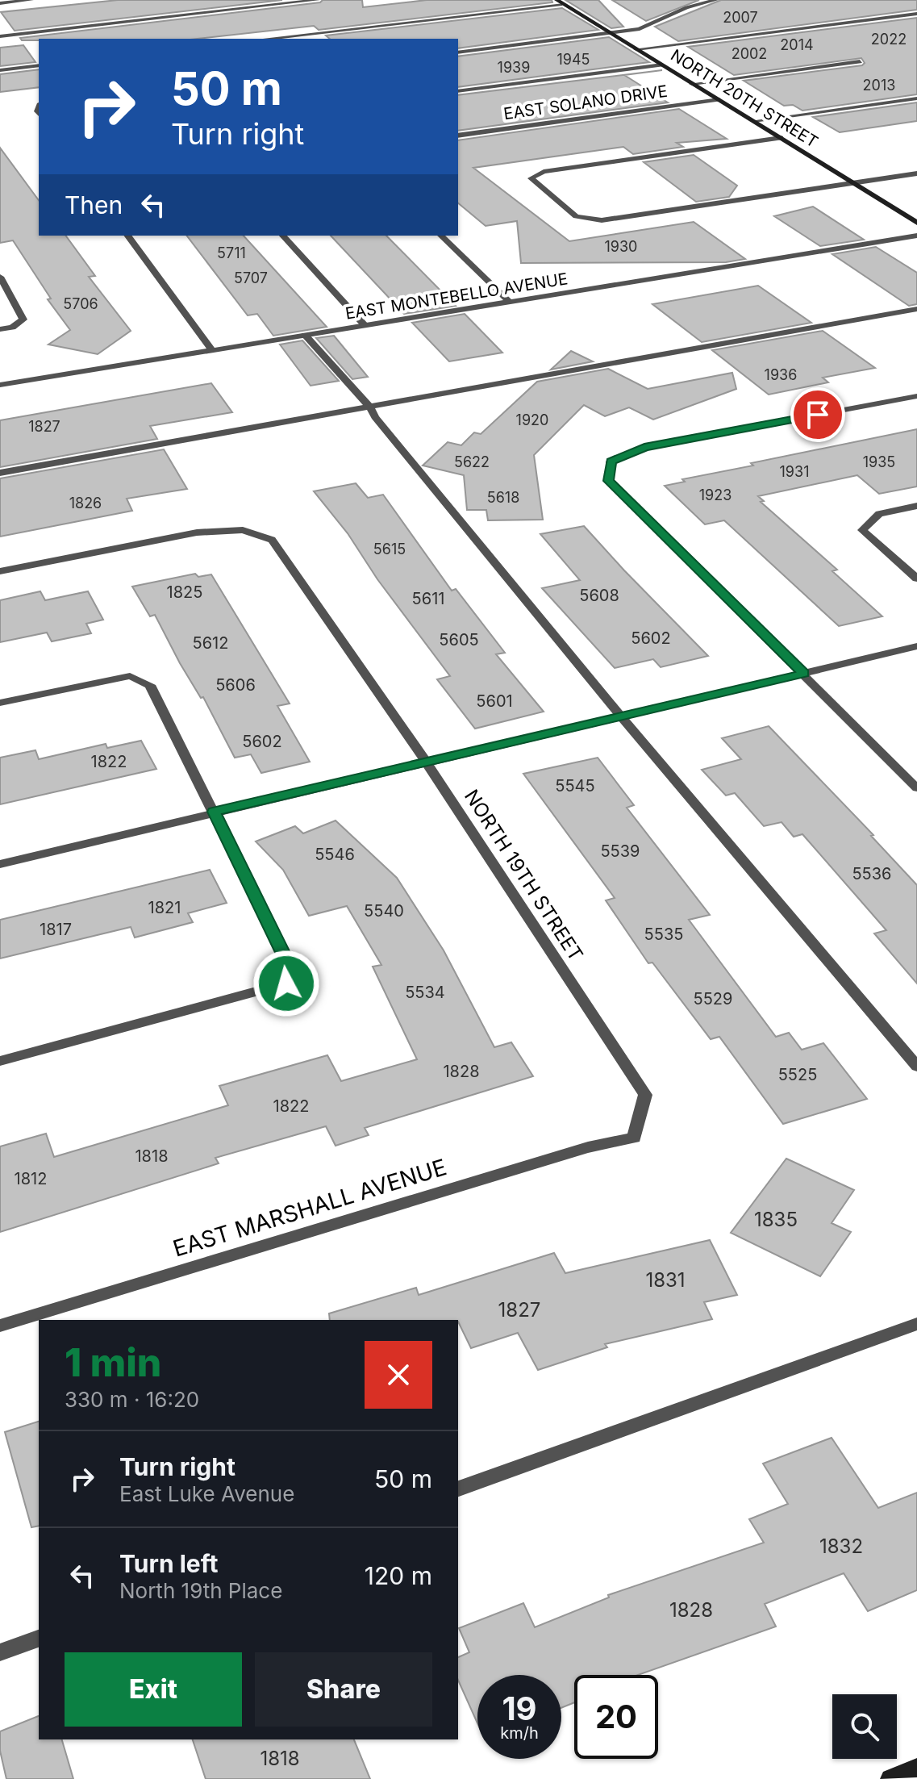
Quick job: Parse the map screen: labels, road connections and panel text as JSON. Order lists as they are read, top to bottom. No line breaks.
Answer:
{"streets":{"street":["NORTH 20TH STREET","EAST SOLANO DRIVE","EAST MONTEBELLO AVENUE","NORTH 19TH STREET","EAST MARSHALL AVENUE"]},"crossings":[["NORTH 20TH STREET","EAST SOLANO DRIVE"],["NORTH 19TH STREET","EAST MARSHALL AVENUE"]],"house_numbers":["2007","2022","2014","2002","1945","1939","2013","1930","5711","5707","5706","1936","1920","1827","5622","1935","1931","1923","5618","1826","5615","1825","5608","5611","5602","5605","5612","5606","5601","5602","1822","5545","5539","5546","5536","1821","5540","1817","5535","5534","5529","1828","5525","1822","1818","1812","1835","1831","1827","1832","1828","1818"],"page":{"turn":["50 m","Turn right"],"then":"Then","heading":["1 min","330 m · 16:20"],"list":[{"name":"Turn right","note":"East Luke Avenue","value":"50 m"},{"name":"Turn left","note":"North 19th Place","value":"120 m"}],"buttons":["Exit","Share"],"speed":"19 km/h","limit":"20"}}
